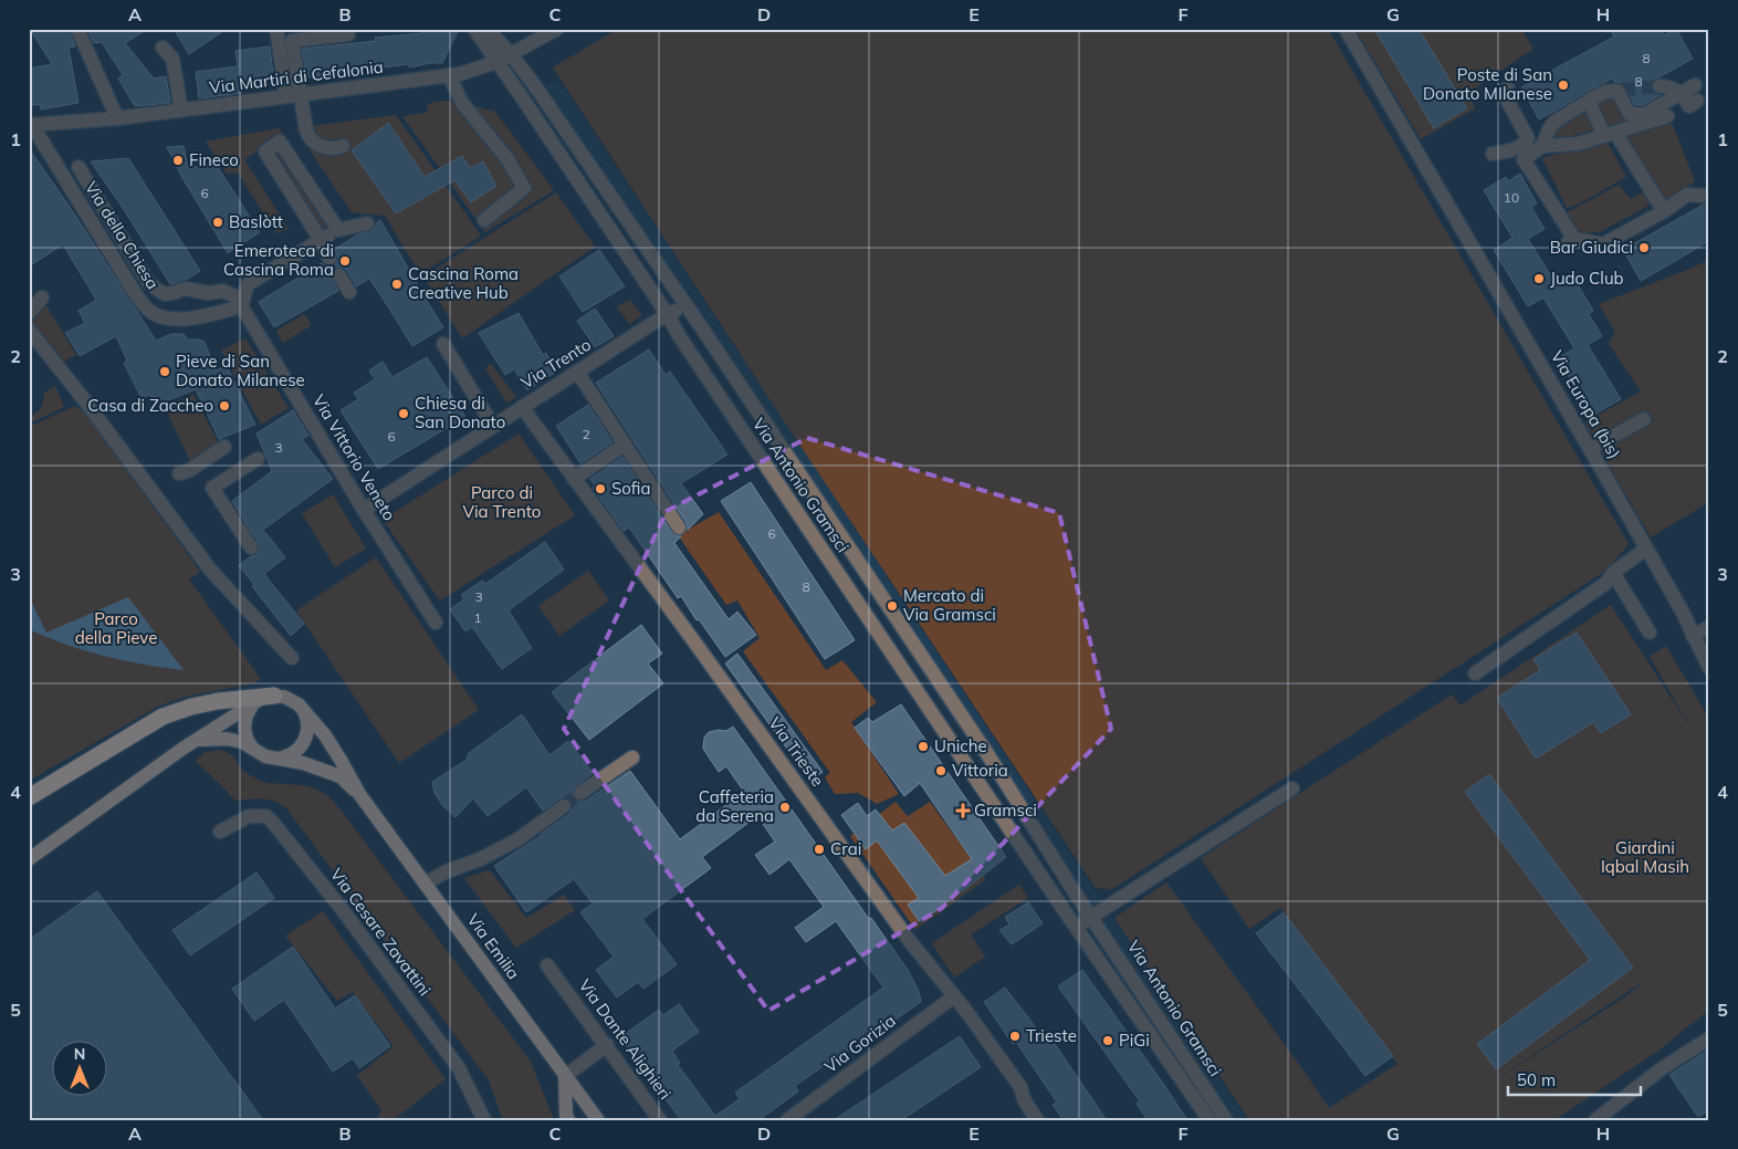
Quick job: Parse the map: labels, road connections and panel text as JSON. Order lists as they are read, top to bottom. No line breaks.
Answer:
{"streets":{"main road":["Via Emilia"],"street":["Via Martiri di Cefalonia","Via della Chiesa","Via Trento","Via Europa (bis)","Via Vittorio Veneto","Via Antonio Gramsci","Via Trieste","Via Cesare Zavattini","Via Dante Alighieri","Via Gorizia"]},"crossings":[["Via Martiri di Cefalonia","Via della Chiesa"],["Via Martiri di Cefalonia","Via Antonio Gramsci"],["Via Trento","Via Vittorio Veneto"],["Via Trento","Via Antonio Gramsci"],["Via Trento","Via Trieste"],["Via Trieste","Via Gorizia"]],"parks":["Parco di Via Trento","Parco della Pieve","Giardini Iqbal Masih"],"places":{"other":["Poste di San Donato MIlanese","Fineco","Baslòtt","Bar Giudici","Emeroteca di Cascina Roma","Judo Club","Cascina Roma Creative Hub","Pieve di San Donato Milanese","Casa di Zaccheo","Chiesa di San Donato","Sofia","Mercato di Via Gramsci","Uniche","Vittoria","Caffeteria da Serena","Crai","Trieste","PiGi"],"health":["Gramsci"]},"house_numbers":["8","8","6","10","2","6","3","6","8","3","1"],"scale_bar":"50 m","north":"top","grid":{"columns":["A","B","C","D","E","F","G","H"],"rows":["1","2","3","4","5"]}}
